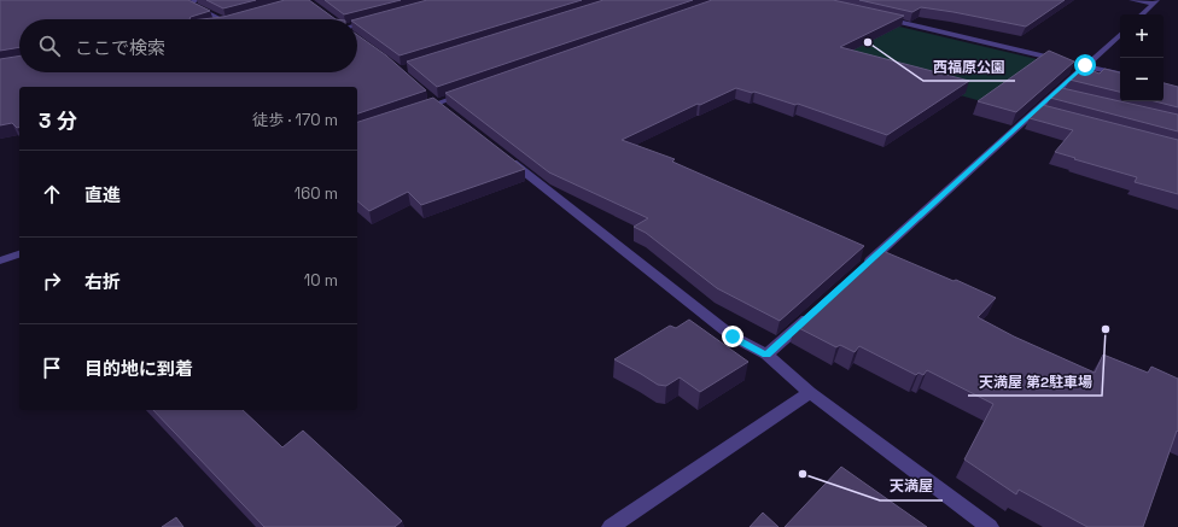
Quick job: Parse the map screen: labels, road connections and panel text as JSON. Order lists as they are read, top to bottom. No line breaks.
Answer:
{"places":["西福原公園","天満屋 第2駐車場","天満屋"],"page":{"map_buttons":["+","−"],"search":"ここで検索","heading":["3 分","徒歩 · 170 m"],"list":[["直進","160 m"],["右折","10 m"],"目的地に到着"]}}
